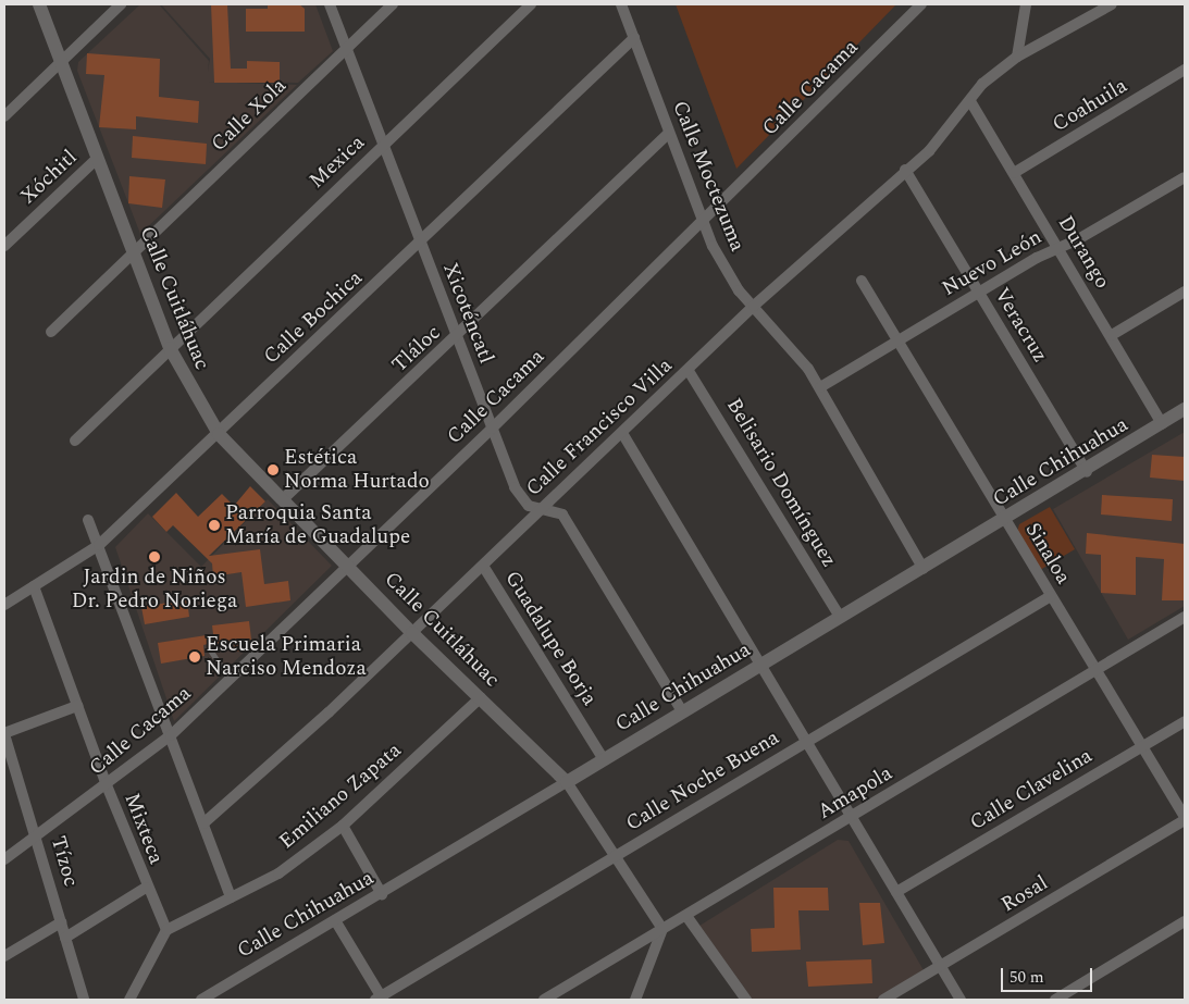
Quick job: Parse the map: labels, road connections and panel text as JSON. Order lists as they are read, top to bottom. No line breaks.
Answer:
{"streets":{"street":["Calle Cacama","Coahuila","Calle Xola","Mexica","Calle Moctezuma","Xóchitl","Durango","Nuevo León","Calle Cuitláhuac","Xicoténcatl","Calle Bochica","Veracruz","Tláloc","Calle Francisco Villa","Calle Chihuahua","Belisario Domínguez","Sinaloa","Guadalupe Borja","Calle Noche Buena","Calle Clavelina","Amapola","Emiliano Zapata","Mixteca","Tízoc","Rosal"]},"crossings":[["Calle Cacama","Calle Moctezuma"],["Calle Cacama","Calle Cuitláhuac"],["Calle Cacama","Xicoténcatl"],["Calle Cacama","Mixteca"],["Calle Cacama","Tízoc"],["Coahuila","Durango"],["Calle Xola","Calle Cuitláhuac"],["Calle Xola","Xicoténcatl"],["Mexica","Calle Cuitláhuac"],["Mexica","Xicoténcatl"],["Calle Moctezuma","Nuevo León"],["Calle Moctezuma","Calle Bochica"],["Calle Moctezuma","Tláloc"],["Calle Moctezuma","Calle Francisco Villa"],["Calle Moctezuma","Calle Chihuahua"],["Xóchitl","Calle Cuitláhuac"],["Durango","Nuevo León"],["Durango","Calle Francisco Villa"],["Durango","Calle Chihuahua"],["Nuevo León","Veracruz"],["Nuevo León","Sinaloa"],["Calle Cuitláhuac","Calle Bochica"],["Calle Cuitláhuac","Tláloc"],["Calle Cuitláhuac","Calle Francisco Villa"],["Calle Cuitláhuac","Calle Chihuahua"],["Calle Cuitláhuac","Calle Noche Buena"],["Calle Cuitláhuac","Amapola"],["Calle Cuitláhuac","Emiliano Zapata"],["Xicoténcatl","Calle Bochica"],["Xicoténcatl","Tláloc"],["Xicoténcatl","Calle Francisco Villa"],["Xicoténcatl","Calle Chihuahua"],["Calle Bochica","Mixteca"],["Veracruz","Calle Francisco Villa"],["Veracruz","Calle Chihuahua"],["Calle Francisco Villa","Belisario Domínguez"],["Calle Francisco Villa","Guadalupe Borja"],["Calle Chihuahua","Belisario Domínguez"],["Calle Chihuahua","Sinaloa"],["Calle Chihuahua","Guadalupe Borja"],["Sinaloa","Calle Noche Buena"],["Sinaloa","Calle Clavelina"],["Sinaloa","Amapola"],["Sinaloa","Rosal"],["Emiliano Zapata","Mixteca"]],"places":["Estética Norma Hurtado","Parroquia Santa María de Guadalupe","Jardin de Niños Dr. Pedro Noriega","Escuela Primaria Narciso Mendoza"],"scale_bar":"50 m"}
